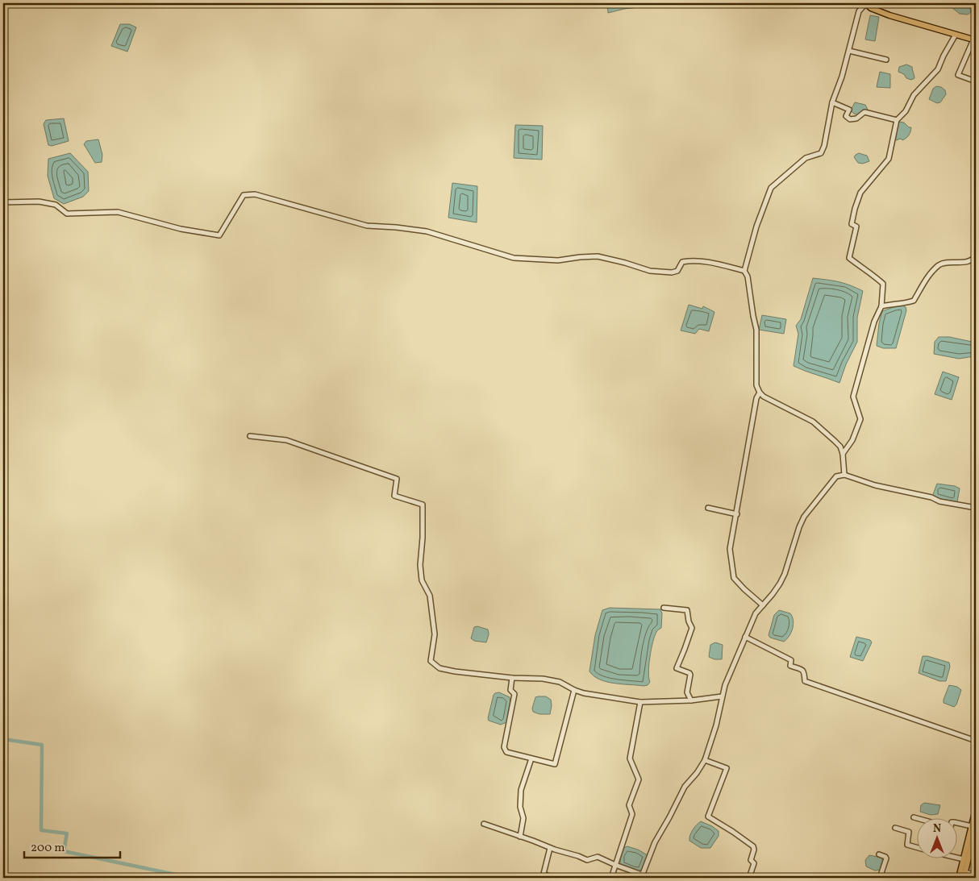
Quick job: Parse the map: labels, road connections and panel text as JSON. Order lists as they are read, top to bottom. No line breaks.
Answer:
{"scale_bar":"200 m","north":"top"}
